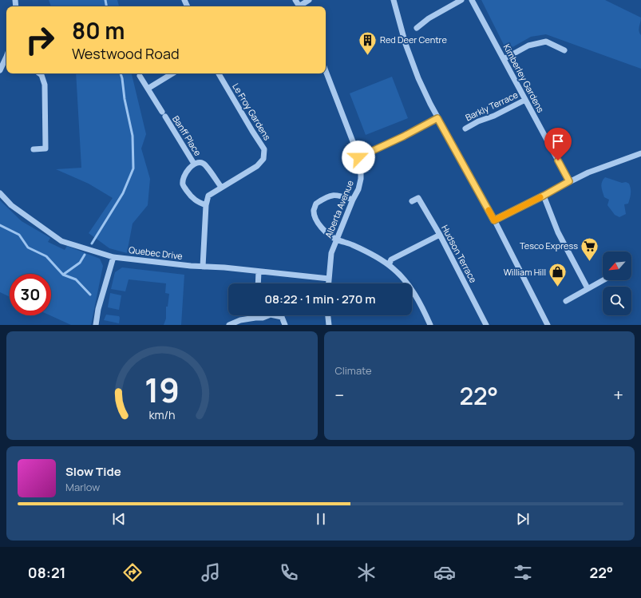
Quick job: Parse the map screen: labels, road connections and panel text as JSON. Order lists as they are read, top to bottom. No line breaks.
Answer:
{"streets":{"street":["Kimberley Gardens","Barkly Terrace","Le Froy Gardens","Banff Place","Alberta Avenue","Quebec Drive","Hudson Terrace"]},"crossings":[["Kimberley Gardens","Barkly Terrace"],["Le Froy Gardens","Banff Place"],["Le Froy Gardens","Quebec Drive"],["Alberta Avenue","Quebec Drive"]],"places":{"building":["Red Deer Centre"],"supermarket":["Tesco Express"],"shop":["William Hill"]},"north":"bottom left","page":{"turn":["80 m","Westwood Road"],"limit":"30","trip":"08:22 · 1 min · 270 m","tile":"Climate","heat":["−","22°","+"],"song":["Slow Tide","Marlow"],"tabs":["08:21","22°"],"gauge":["19","km/h"]}}
